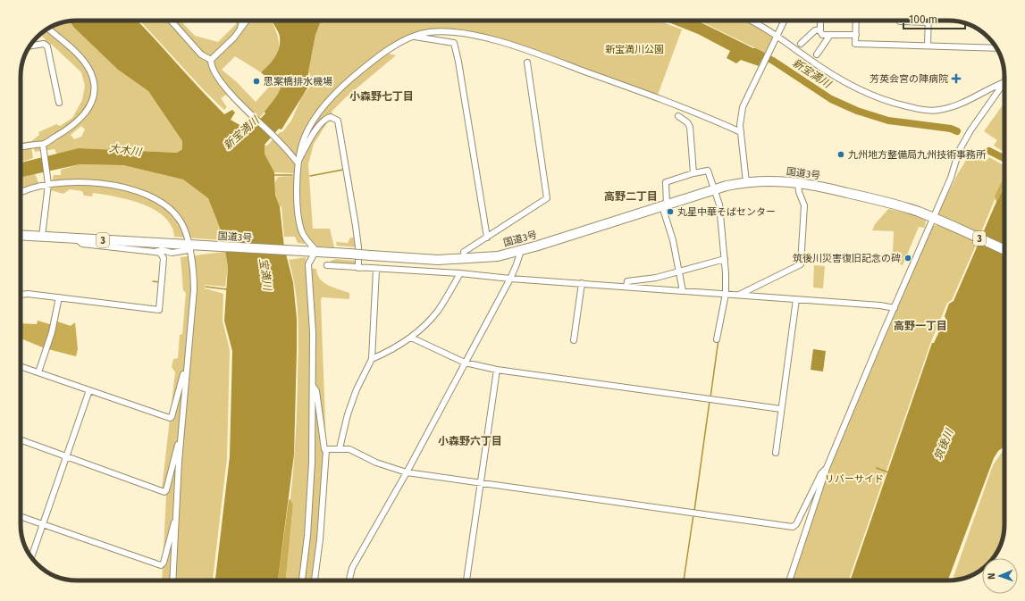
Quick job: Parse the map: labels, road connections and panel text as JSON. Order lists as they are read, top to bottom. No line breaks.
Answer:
{"streets":{"highway":["国道3号","3"]},"districts":["小森野七丁目","高野二丁目","高野一丁目","小森野六丁目"],"water":["新宝満川","大木川","宝満川","筑後川"],"parks":["新宝満川公園","リバーサイド"],"places":{"health":["芳英会宮の陣病院"],"other":["思案橋排水機場","九州地方整備局九州技術事務所","丸星中華そばセンター","筑後川災害復旧記念の碑"]},"scale_bar":"100 m","north":"left"}
